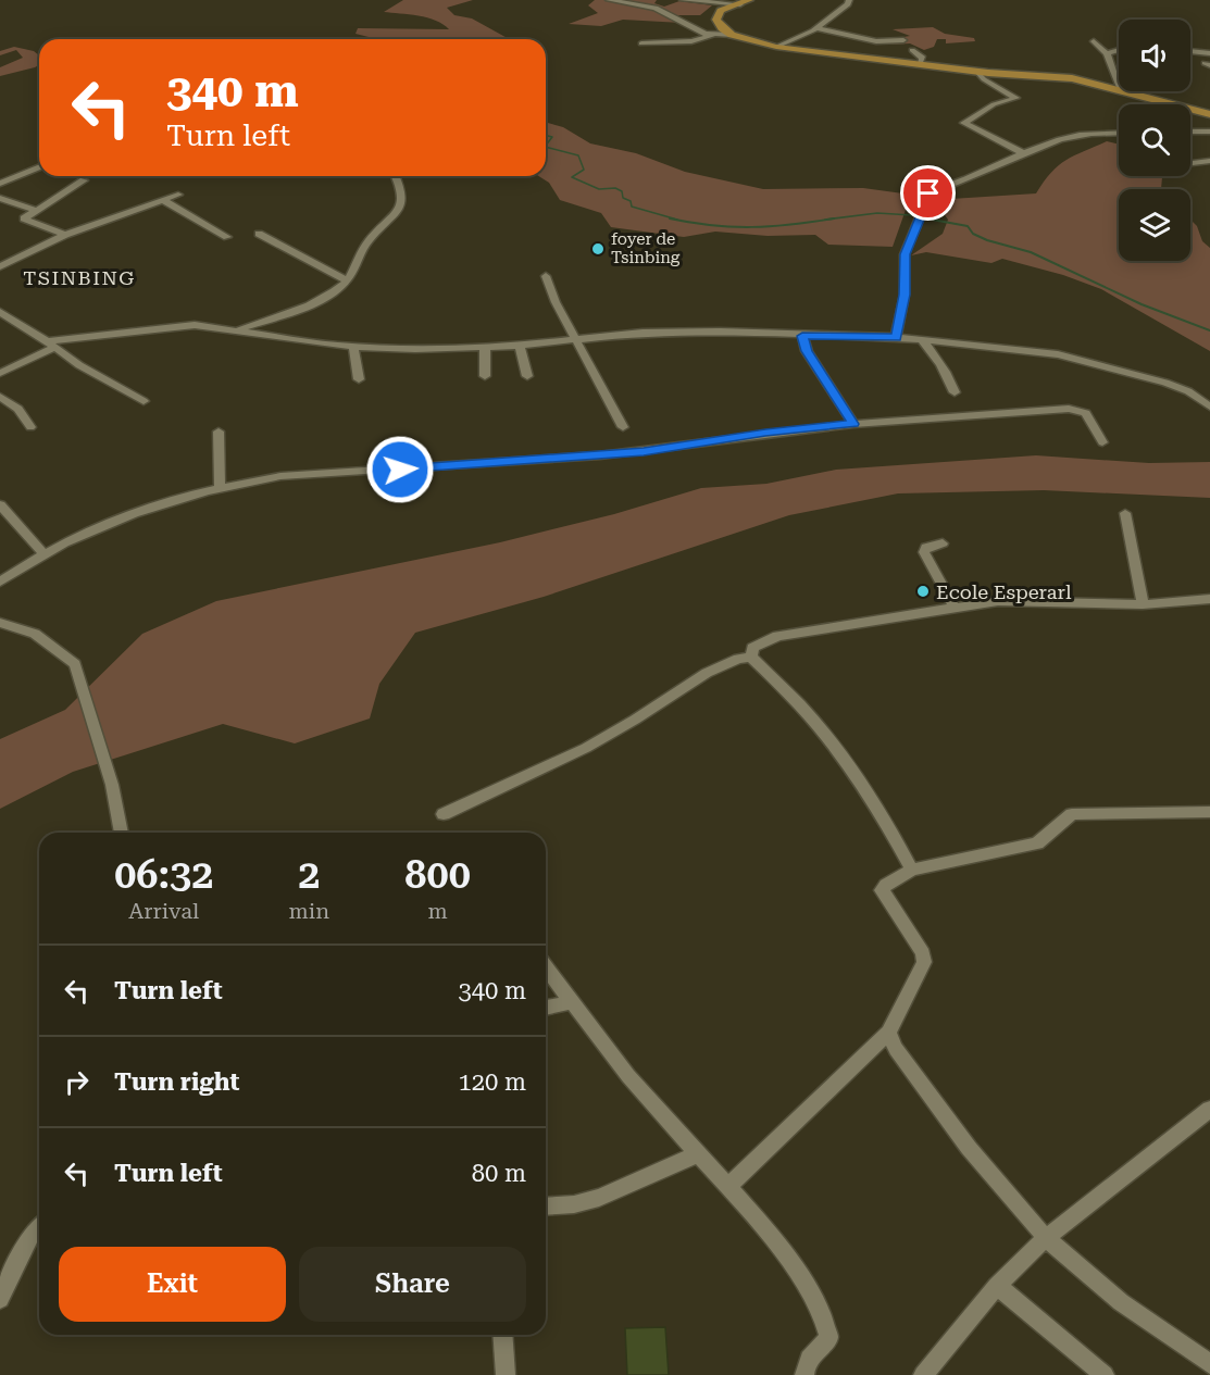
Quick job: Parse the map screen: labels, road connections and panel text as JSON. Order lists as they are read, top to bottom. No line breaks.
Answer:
{"districts":["TSINBING"],"places":["foyer de Tsinbing","Ecole Esperarl"],"page":{"turn":["340 m","Turn left"],"eta":["06:32","Arrival","2","min","800","m"],"list":[{"name":"Turn left","value":"340 m"},{"name":"Turn right","value":"120 m"},{"name":"Turn left","value":"80 m"}],"buttons":["Exit","Share"]}}
